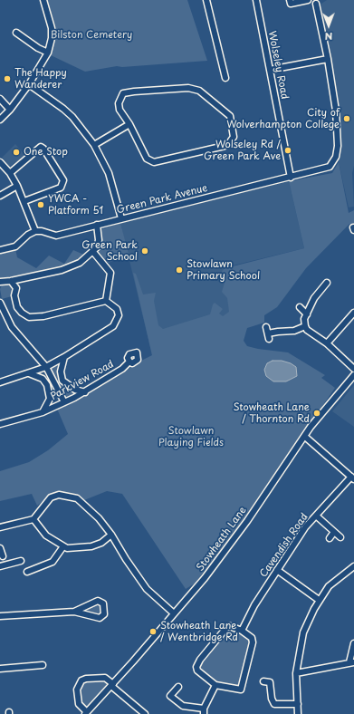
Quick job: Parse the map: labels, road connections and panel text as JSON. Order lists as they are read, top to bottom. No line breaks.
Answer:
{"streets":{"street":["Wolseley Road","Green Park Avenue","Parkview Road","Stowheath Lane","Cavendish Road"]},"crossings":[["Wolseley Road","Green Park Avenue"]],"parks":["Bilston Cemetery","Stowlawn Playing Fields"],"places":["The Happy Wanderer","City of Wolverhampton College","Wolseley Rd / Green Park Ave","One Stop","YWCA - Platform 51","Green Park School","Stowlawn Primary School","Stowheath Lane / Thornton Rd","Stowheath Lane / Wentbridge Rd"],"north":"bottom"}
